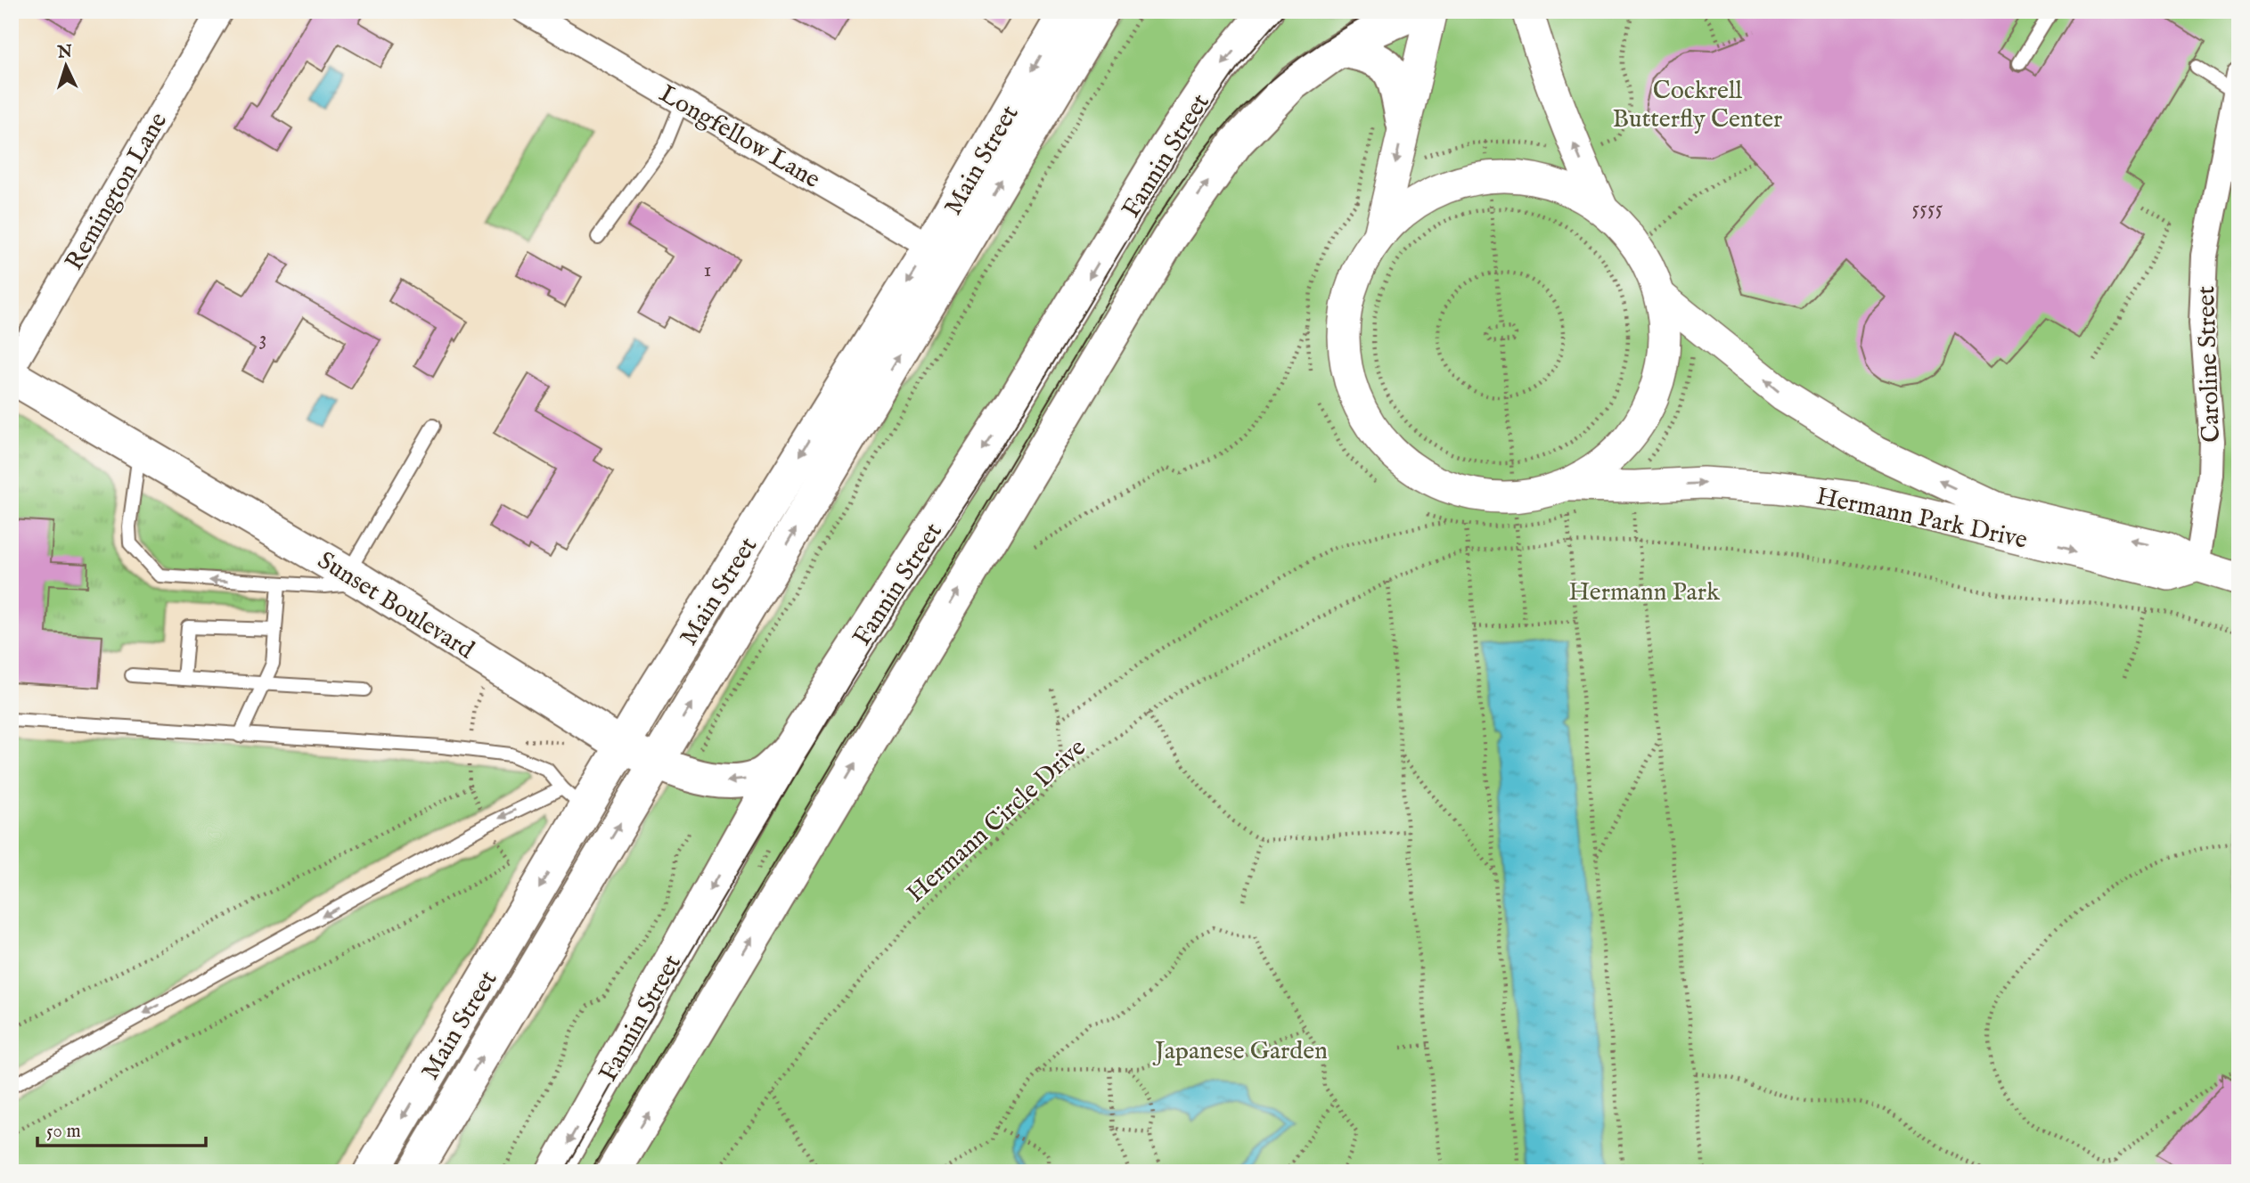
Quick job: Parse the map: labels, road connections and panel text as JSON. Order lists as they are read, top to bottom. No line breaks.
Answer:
{"streets":{"main road":["Fannin Street","Main Street","Sunset Boulevard"],"street":["Longfellow Lane","Remington Lane","Caroline Street","Hermann Park Drive"],"path":["Hermann Circle Drive"]},"crossings":[["Longfellow Lane","Main Street"],["Fannin Street","Sunset Boulevard"],["Main Street","Sunset Boulevard"],["Caroline Street","Hermann Park Drive"]],"parks":["Cockrell Butterfly Center","Hermann Park","Japanese Garden"],"house_numbers":["5555","1","3"],"scale_bar":"50 m","north":"top"}
